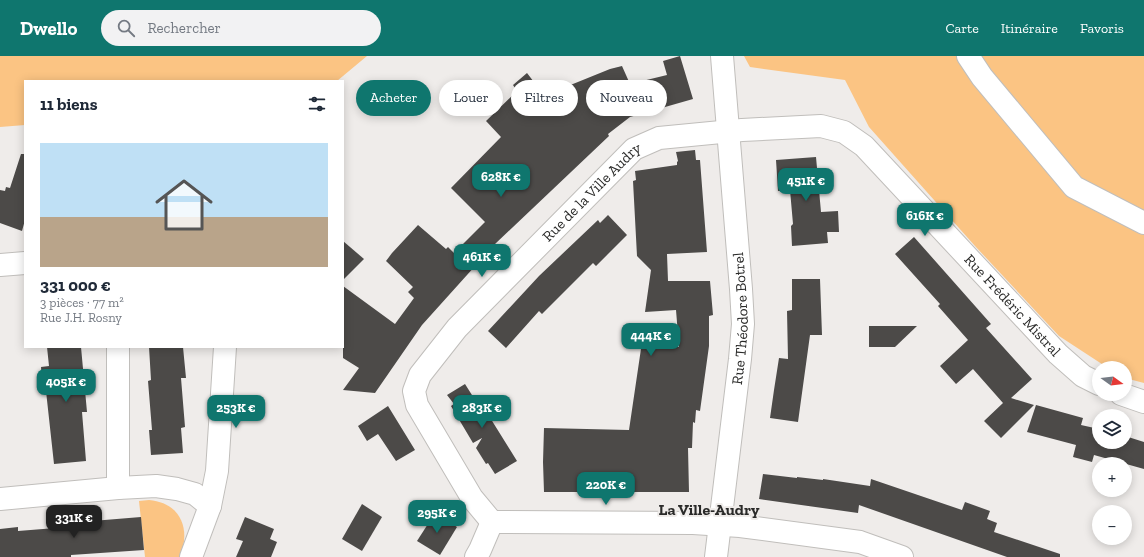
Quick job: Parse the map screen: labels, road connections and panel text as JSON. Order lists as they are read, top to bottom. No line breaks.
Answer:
{"streets":{"street":["Rue de la Ville Audry","Rue Frédéric Mistral","Rue Théodore Botrel"]},"crossings":[["Rue de la Ville Audry","Rue Frédéric Mistral"],["Rue de la Ville Audry","Rue Théodore Botrel"],["Rue Frédéric Mistral","Rue Théodore Botrel"]],"districts":["La Ville-Audry"],"north":"right","page":{"header":"Dwello","search":"Rechercher","nav":["Carte","Itinéraire","Favoris"],"chip":["Acheter","Louer","Filtres","Nouveau"],"heading":"11 biens","list":[{"name":"331 000 €","note":"3 pièces · 77 m² · Rue J.H. Rosny"}],"price":["628K €","451K €","616K €","461K €","444K €","405K €","253K €","283K €","220K €","295K €","331K €"],"map_buttons":["+","−"]}}
